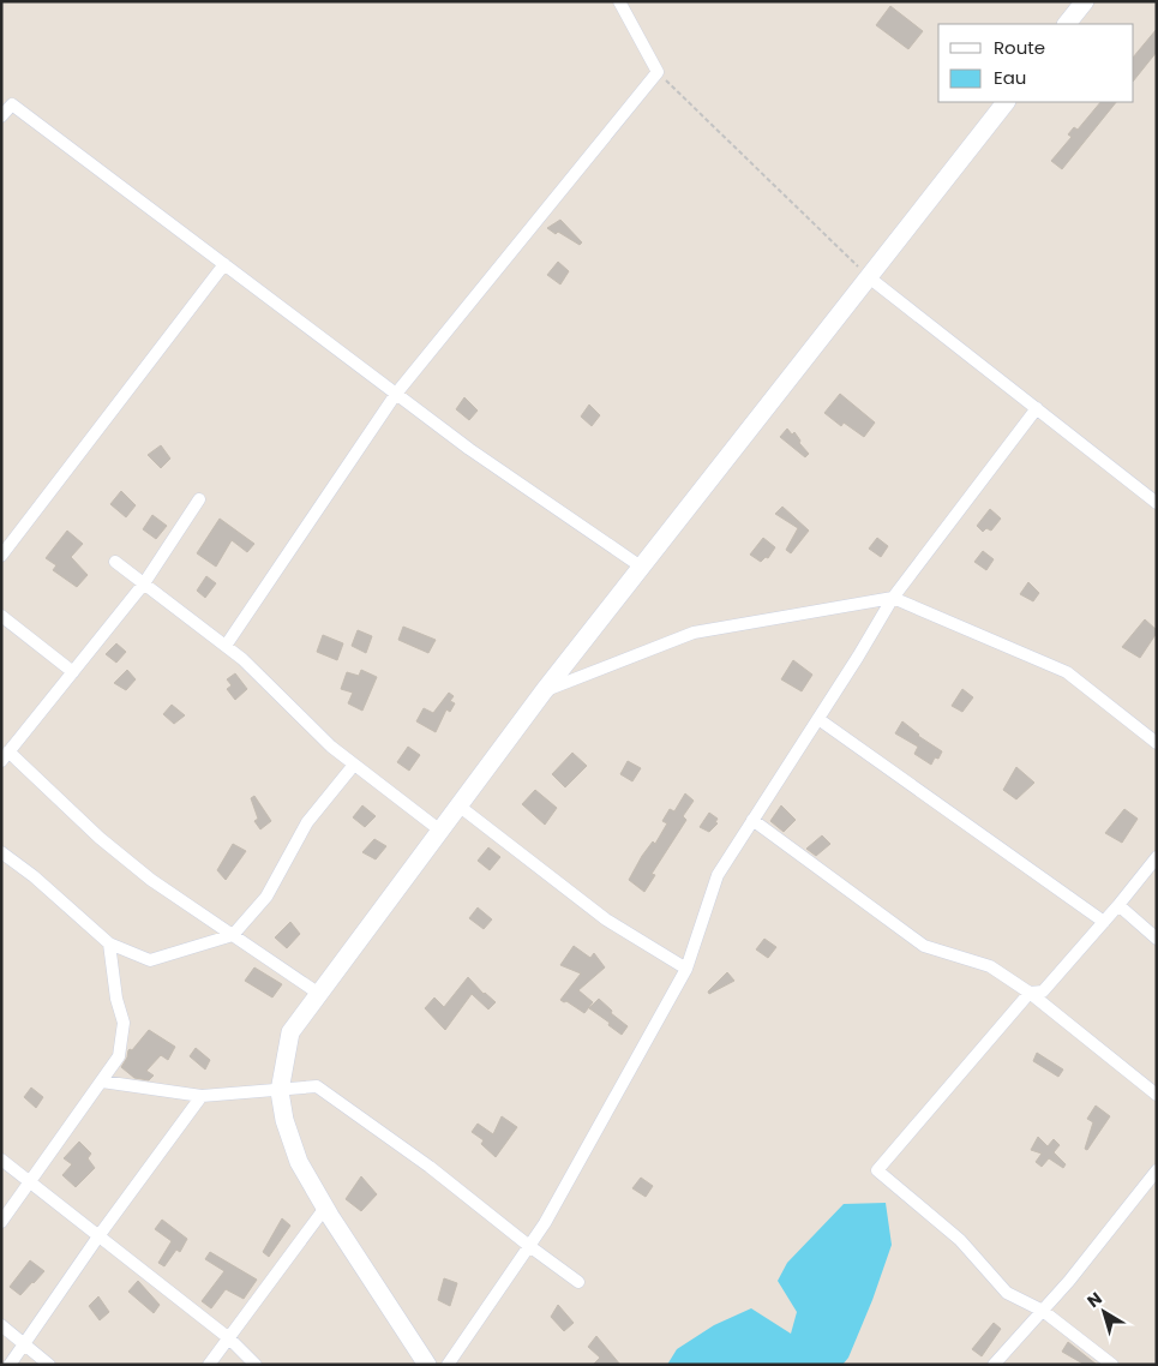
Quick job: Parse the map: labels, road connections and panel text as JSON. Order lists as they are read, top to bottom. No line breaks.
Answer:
{"legend":["Route","Eau"],"north":"top left"}
